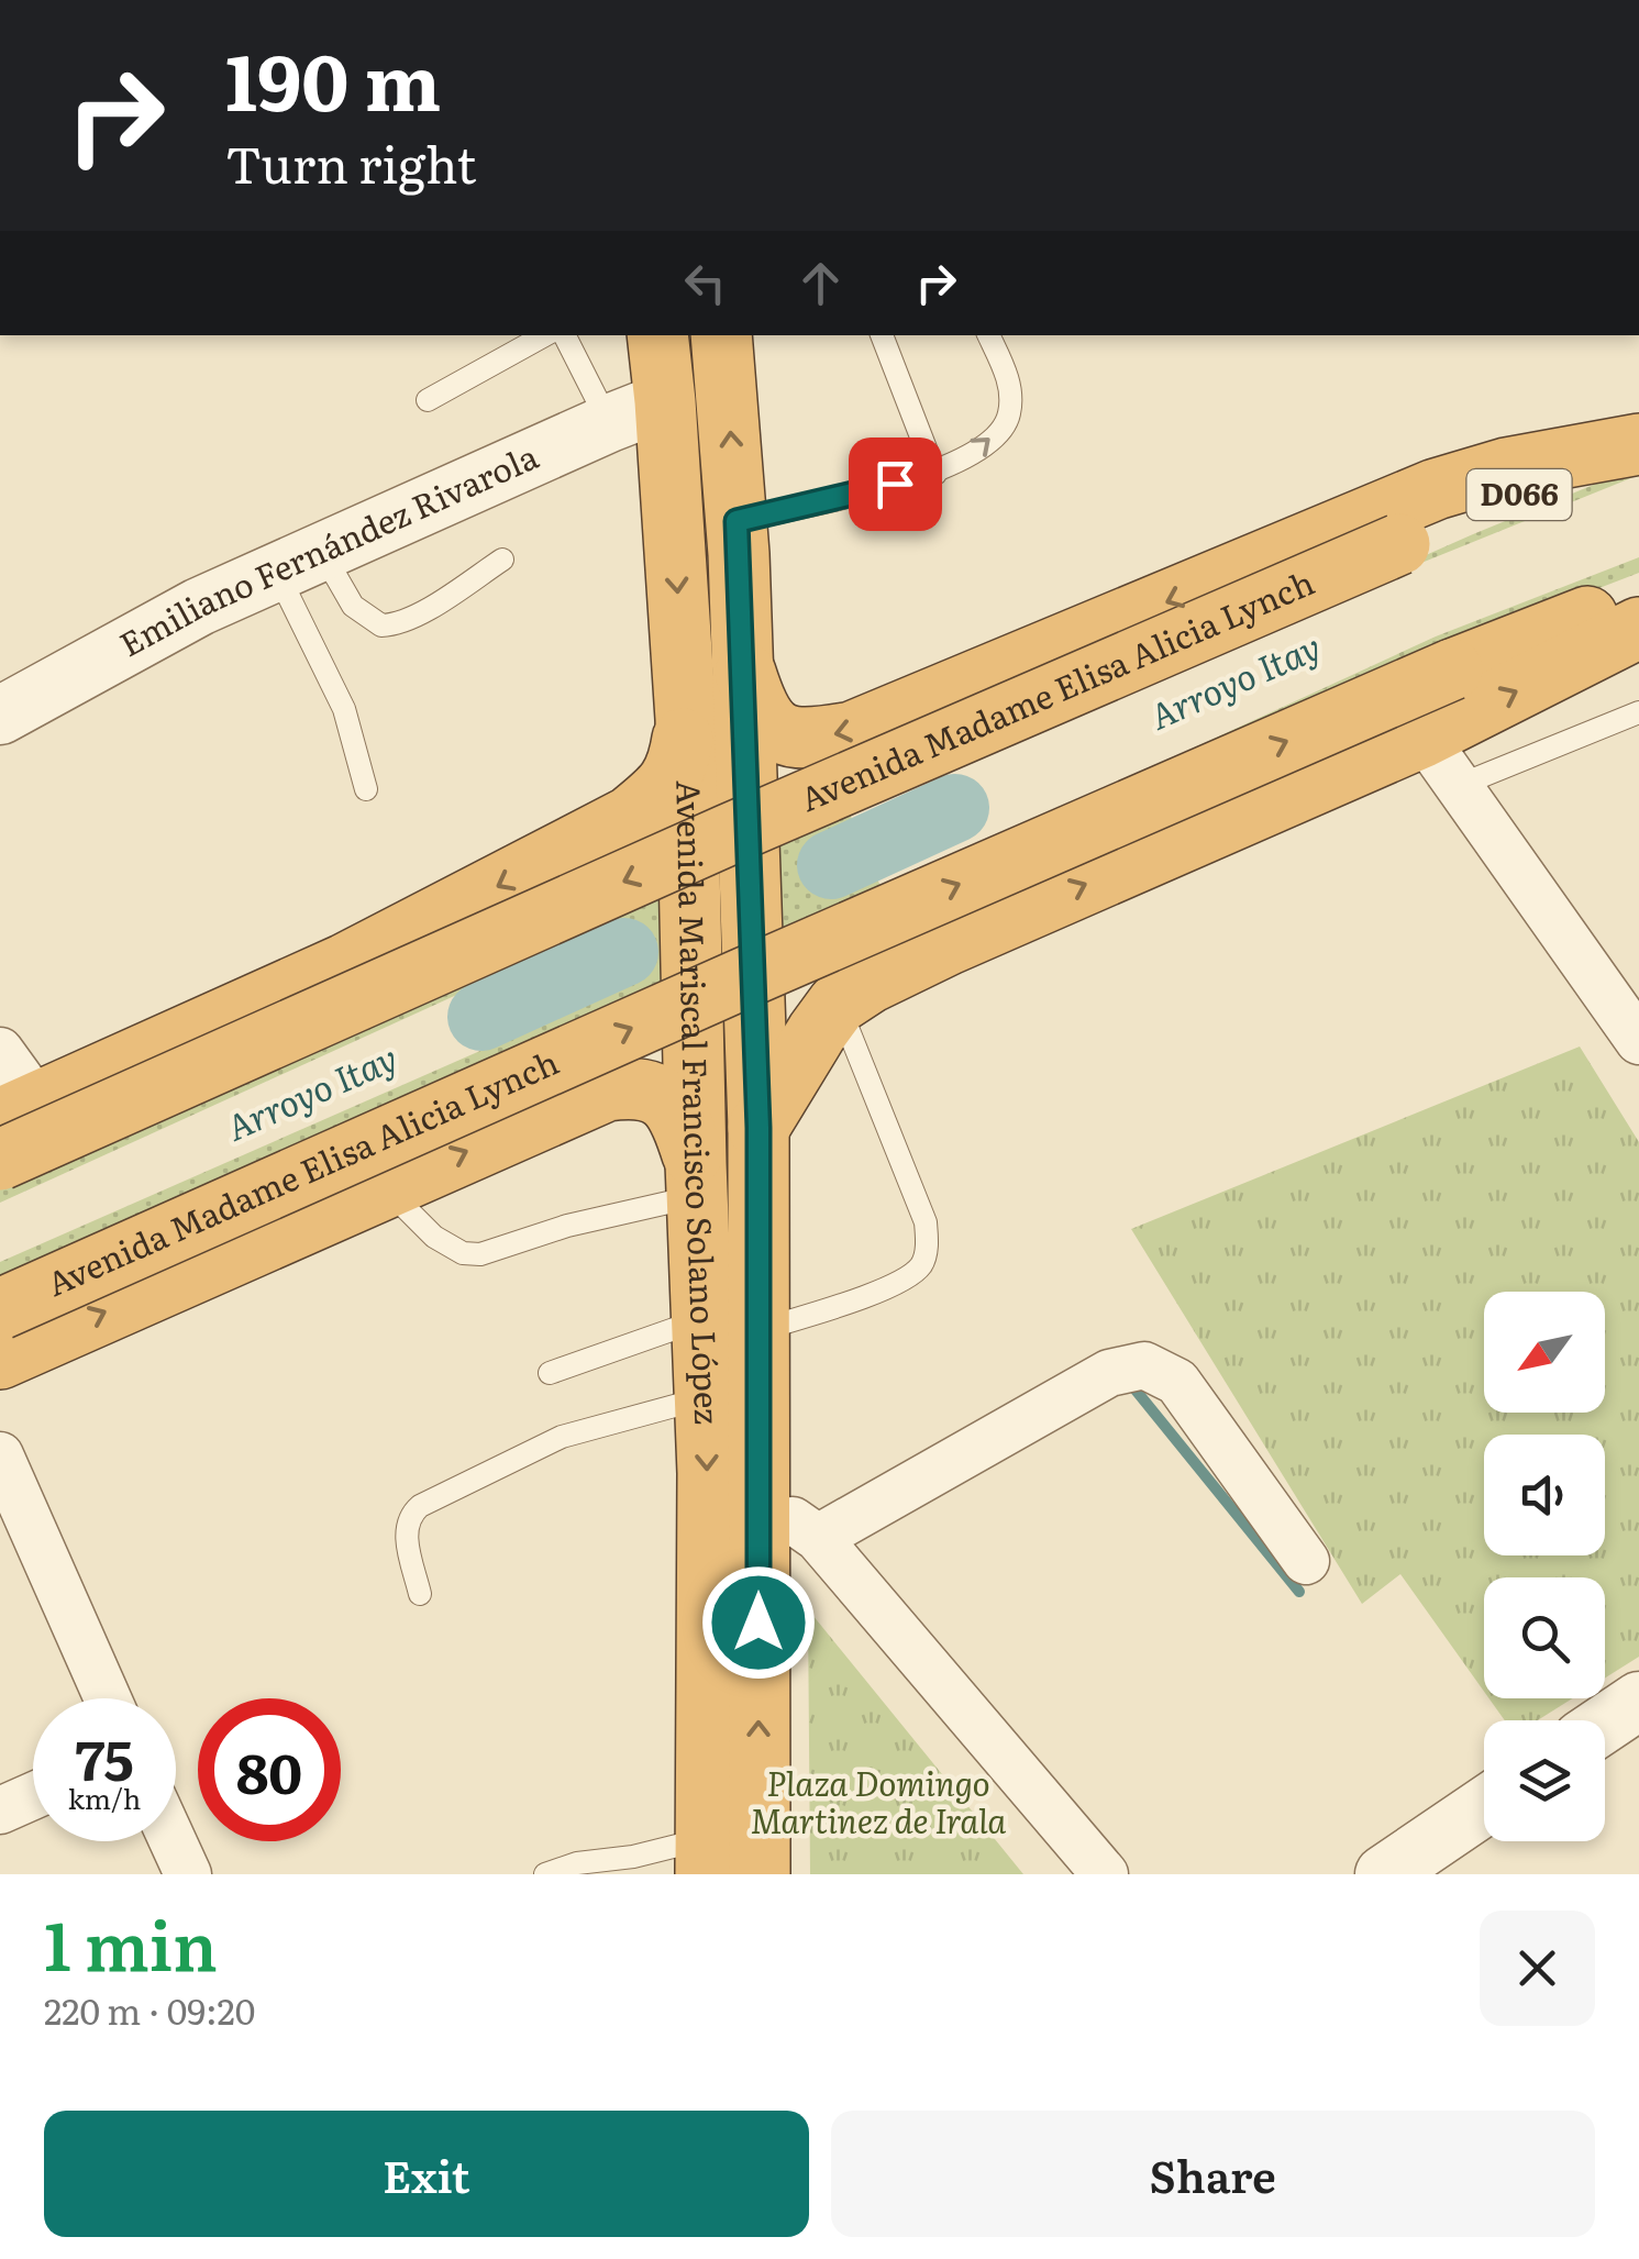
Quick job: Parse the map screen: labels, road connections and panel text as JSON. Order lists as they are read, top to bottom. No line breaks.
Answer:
{"streets":{"highway":["D066","Avenida Madame Elisa Alicia Lynch","Avenida Mariscal Francisco Solano López"],"street":["Emiliano Fernández Rivarola"]},"crossings":[["Emiliano Fernández Rivarola","Avenida Mariscal Francisco Solano López"]],"water":["Arroyo Itay"],"parks":["Plaza Domingo Martinez de Irala"],"north":"bottom left","page":{"turn":["190 m","Turn right"],"speed":"75 km/h","limit":"80","heading":["1 min","220 m · 09:20"],"buttons":["Exit","Share"]}}
